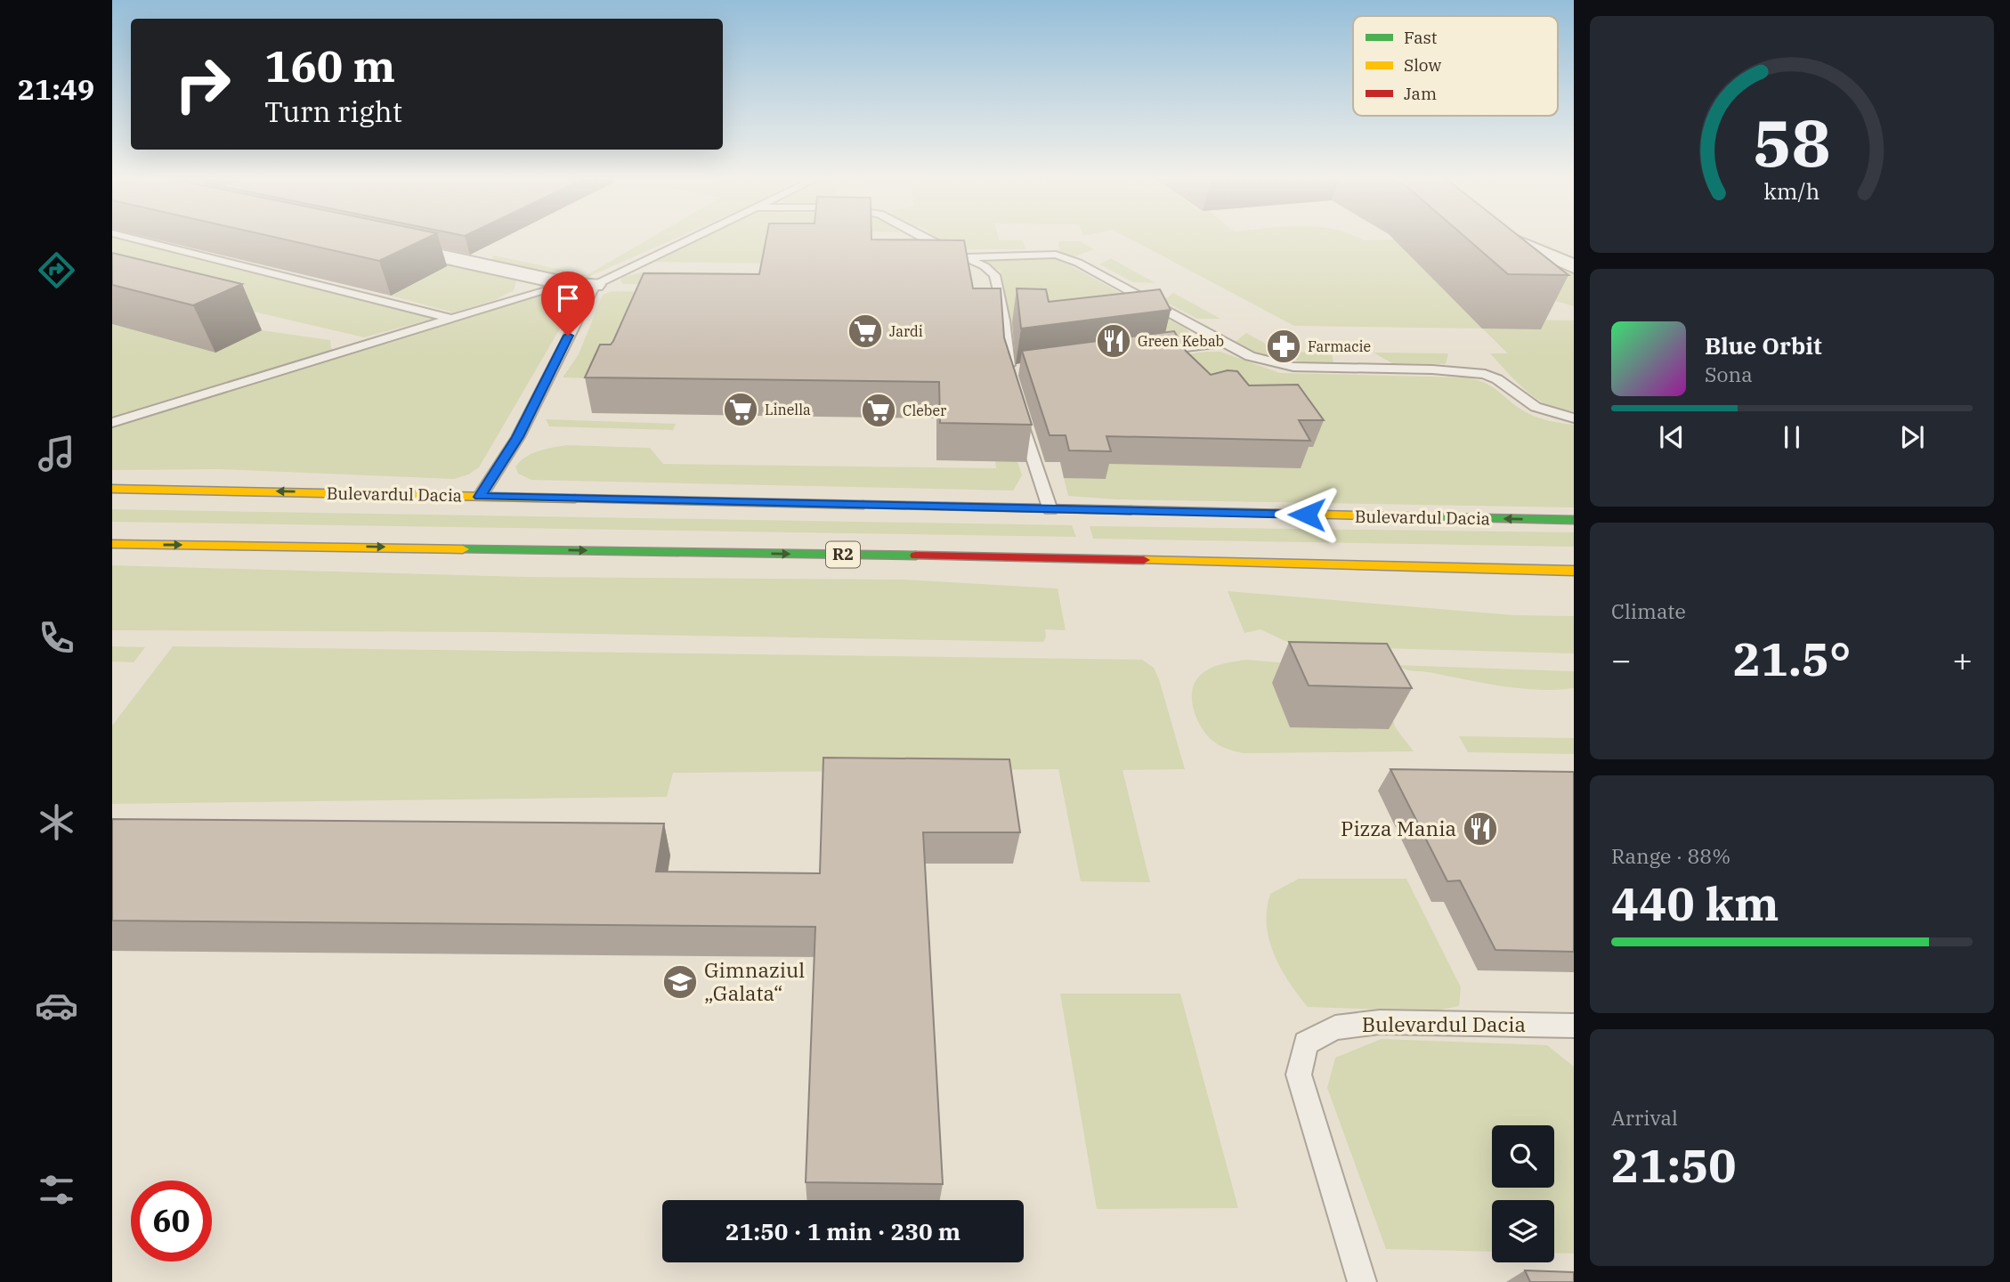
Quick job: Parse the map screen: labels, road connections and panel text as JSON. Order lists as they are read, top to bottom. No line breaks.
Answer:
{"streets":{"main road":["Bulevardul Dacia","R2"]},"places":{"supermarket":["Jardi","Linella","Cleber"],"restaurant":["Green Kebab","Pizza Mania"],"pharmacy":["Farmacie"],"school or university":["Gimnaziul „Galata“"]},"legend":["Fast","Slow","Jam"],"page":{"tabs":"21:49","turn":["160 m","Turn right"],"song":["Blue Orbit","Sona"],"tile":["Climate",["Range · 88%","440 km"],["Arrival","21:50"]],"heat":["−","21.5°","+"],"limit":"60","trip":"21:50 · 1 min · 230 m","gauge":["58","km/h"]}}
